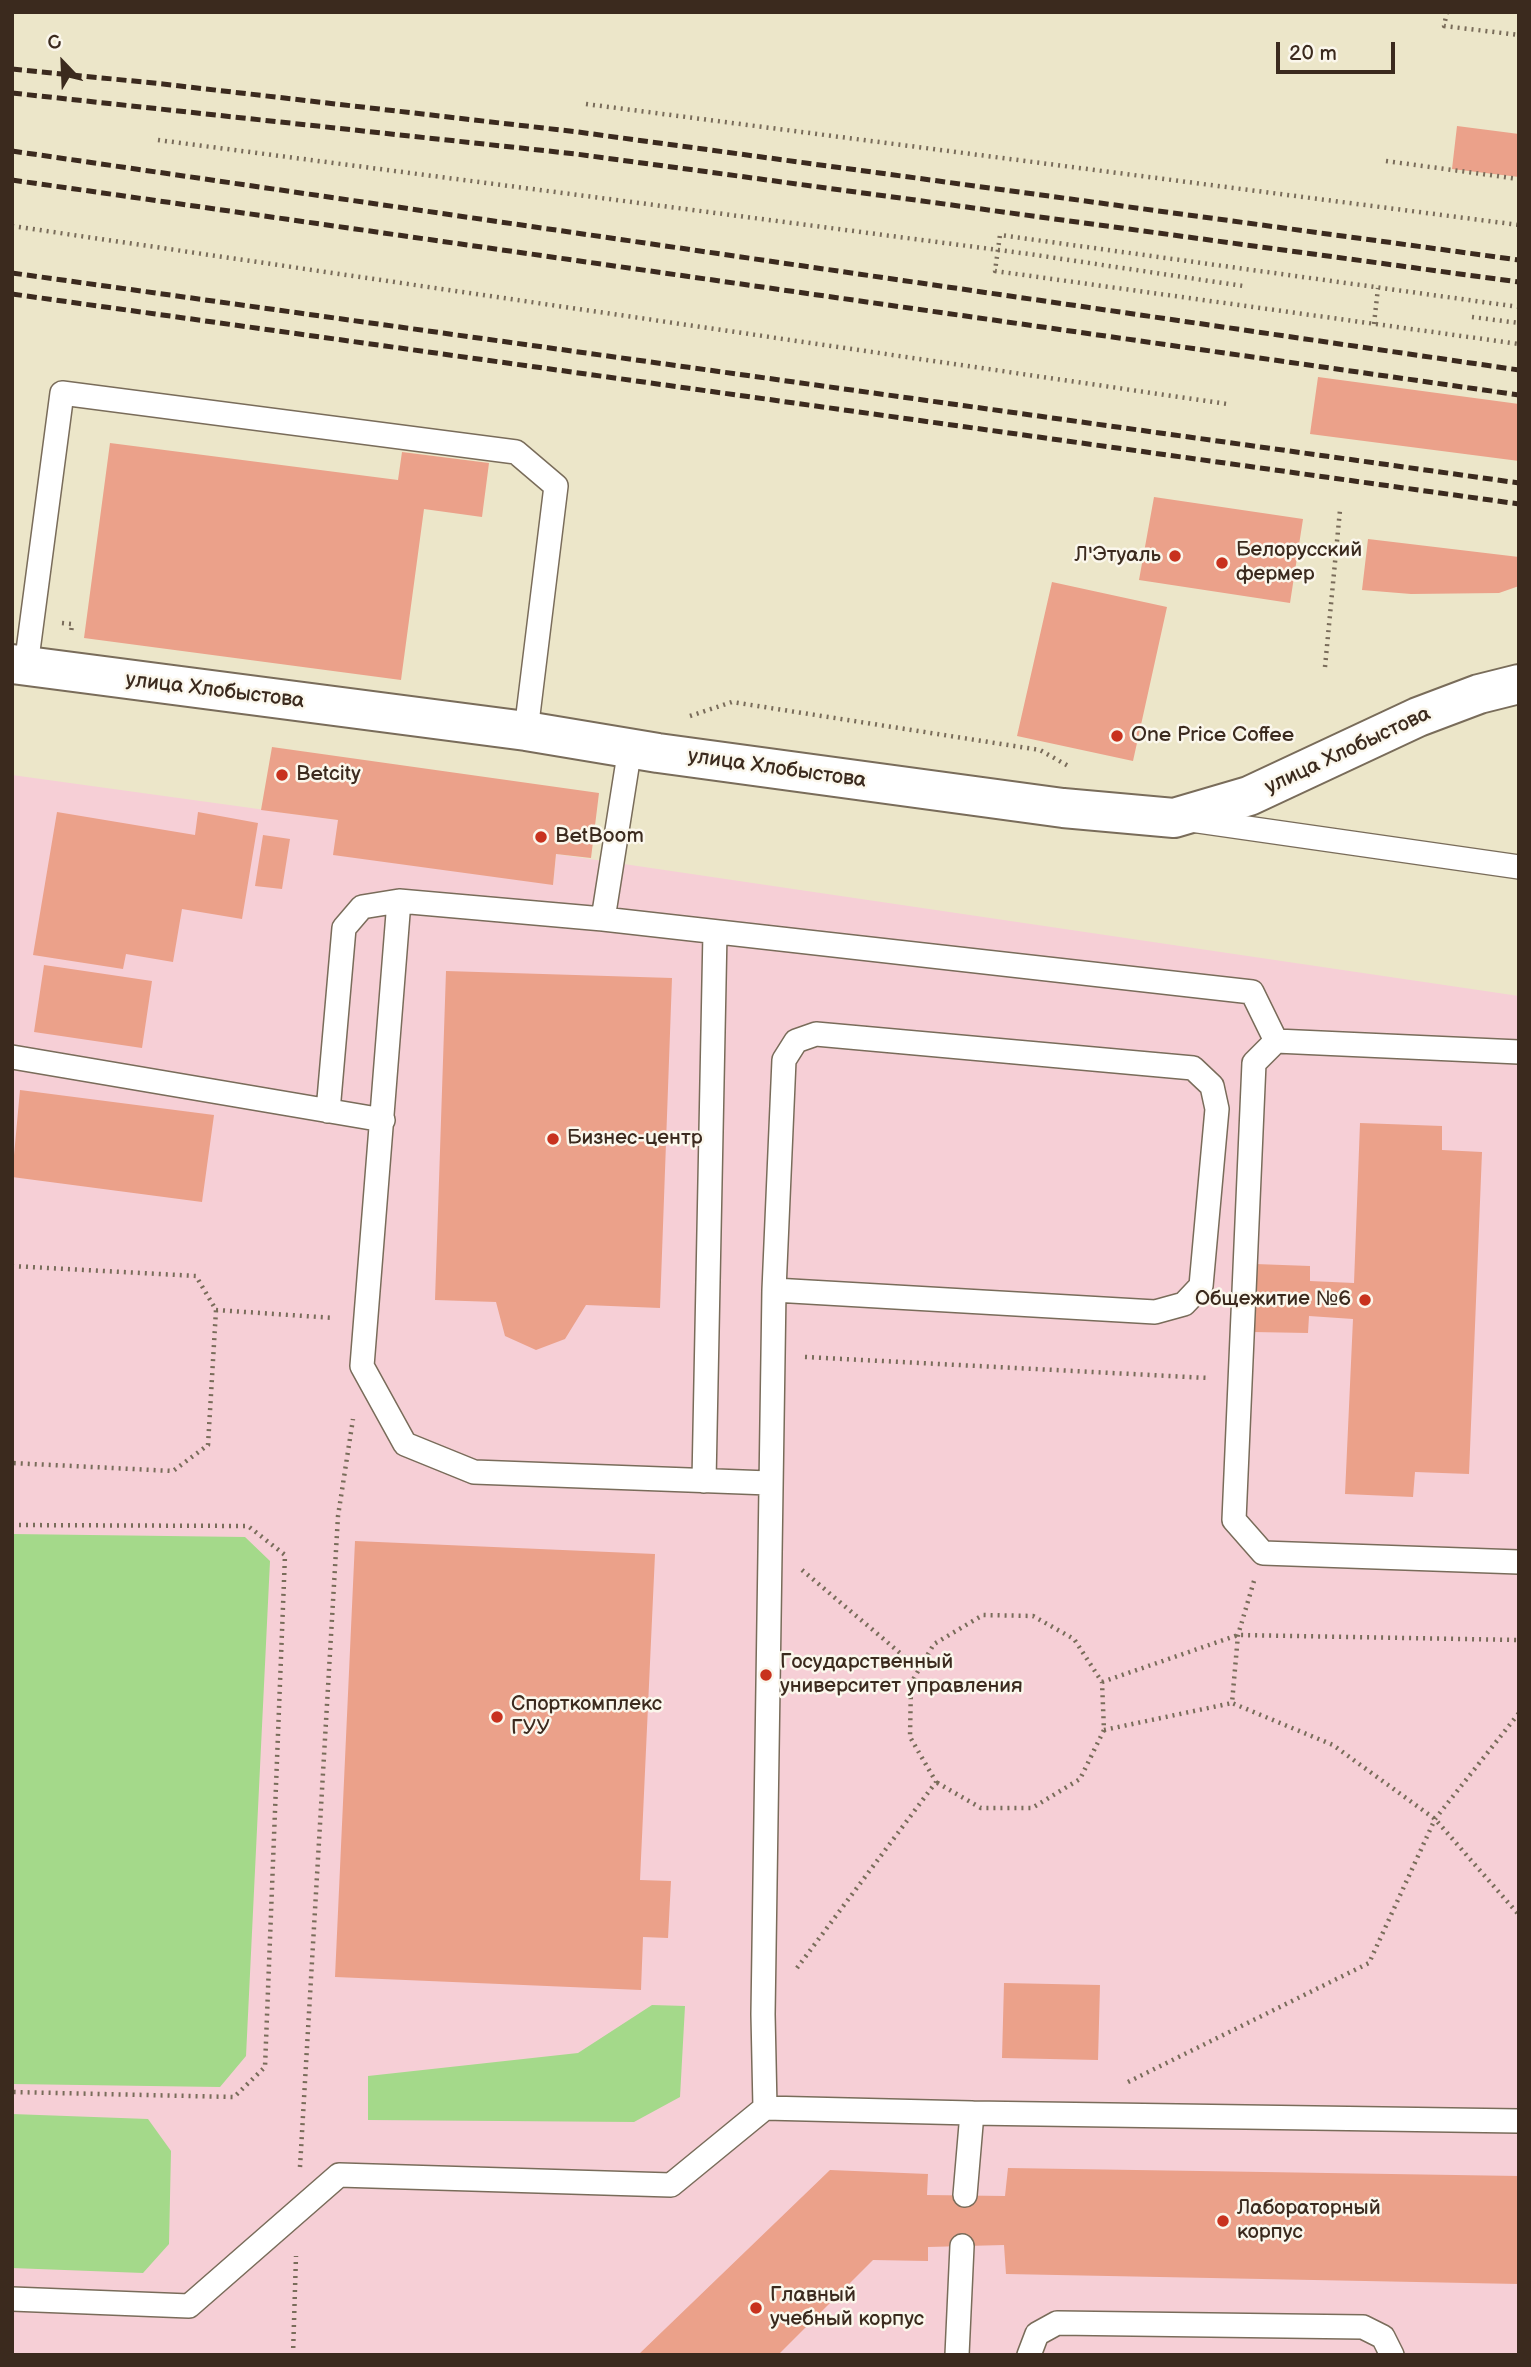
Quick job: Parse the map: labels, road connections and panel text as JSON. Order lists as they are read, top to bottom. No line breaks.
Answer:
{"streets":{"street":["улица Хлобыстова"]},"places":["Л'Этуаль","Белорусский фермер","One Price Coffee","Betcity","BetBoom","Бизнес-центр","Общежитие №6","Государственный университет управления","Спорткомплекс ГУУ","Лабораторный корпус","Главный учебный корпус"],"scale_bar":"20 m","north":"top left"}
